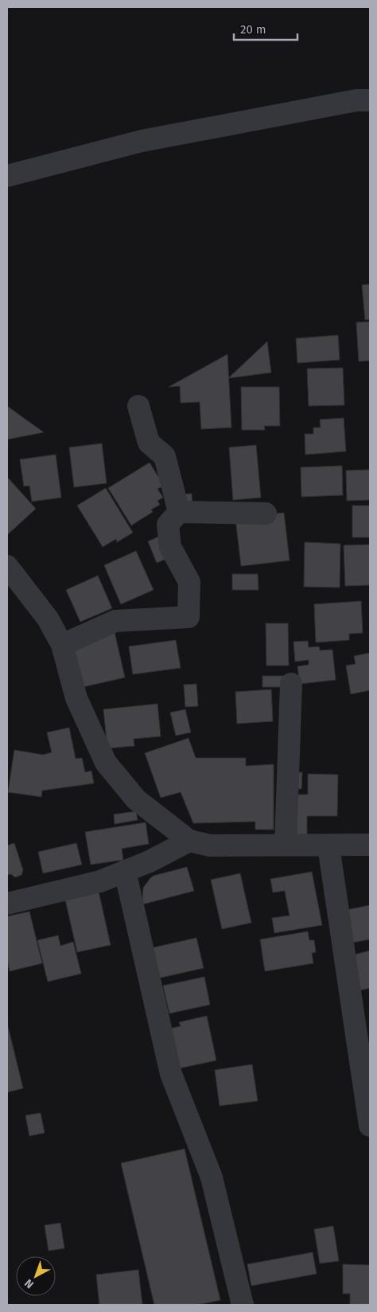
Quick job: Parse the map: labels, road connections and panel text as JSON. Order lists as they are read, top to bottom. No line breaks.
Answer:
{"scale_bar":"20 m","north":"bottom left"}
